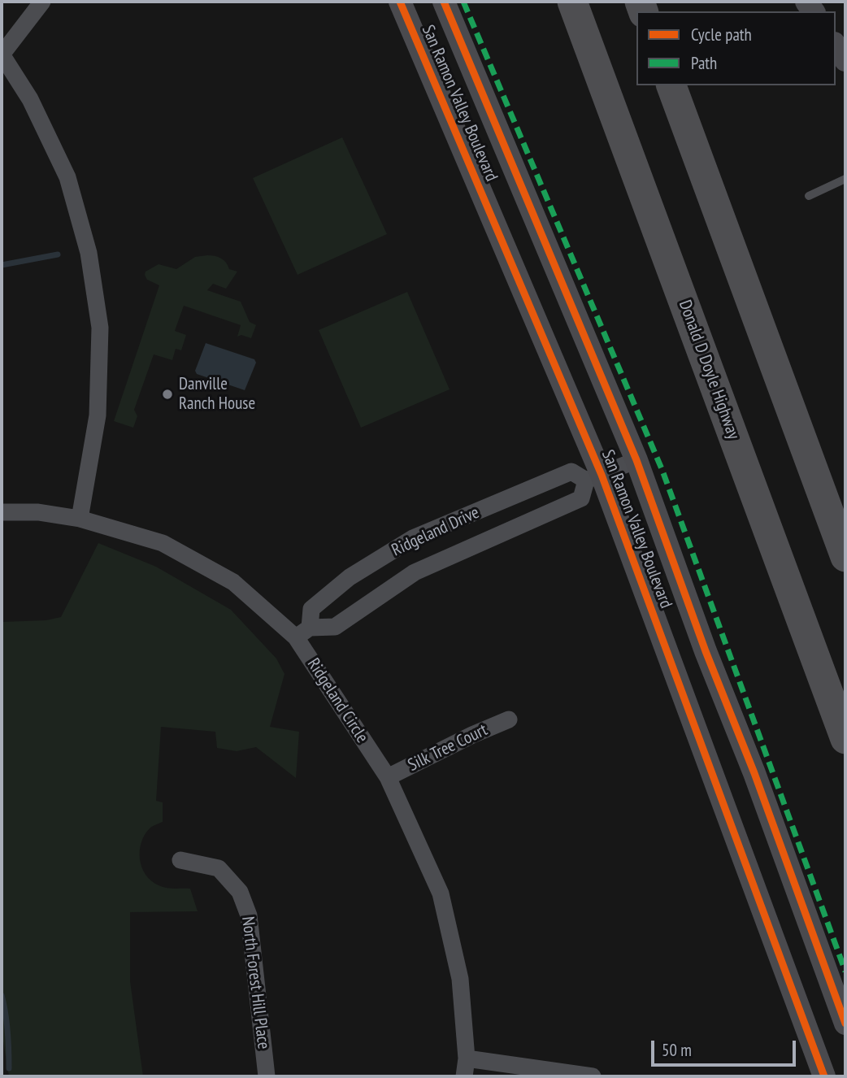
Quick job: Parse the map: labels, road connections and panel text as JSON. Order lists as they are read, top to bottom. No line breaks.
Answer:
{"streets":{"highway":["Donald D Doyle Highway"],"main road":["San Ramon Valley Boulevard"],"street":["Ridgeland Drive","Ridgeland Circle","Silk Tree Court","North Forest Hill Place"]},"crossings":[["San Ramon Valley Boulevard","Ridgeland Drive"],["Ridgeland Drive","Ridgeland Circle"],["Ridgeland Circle","Silk Tree Court"]],"places":["Danville Ranch House"],"legend":["Cycle path","Path"],"scale_bar":"50 m"}
